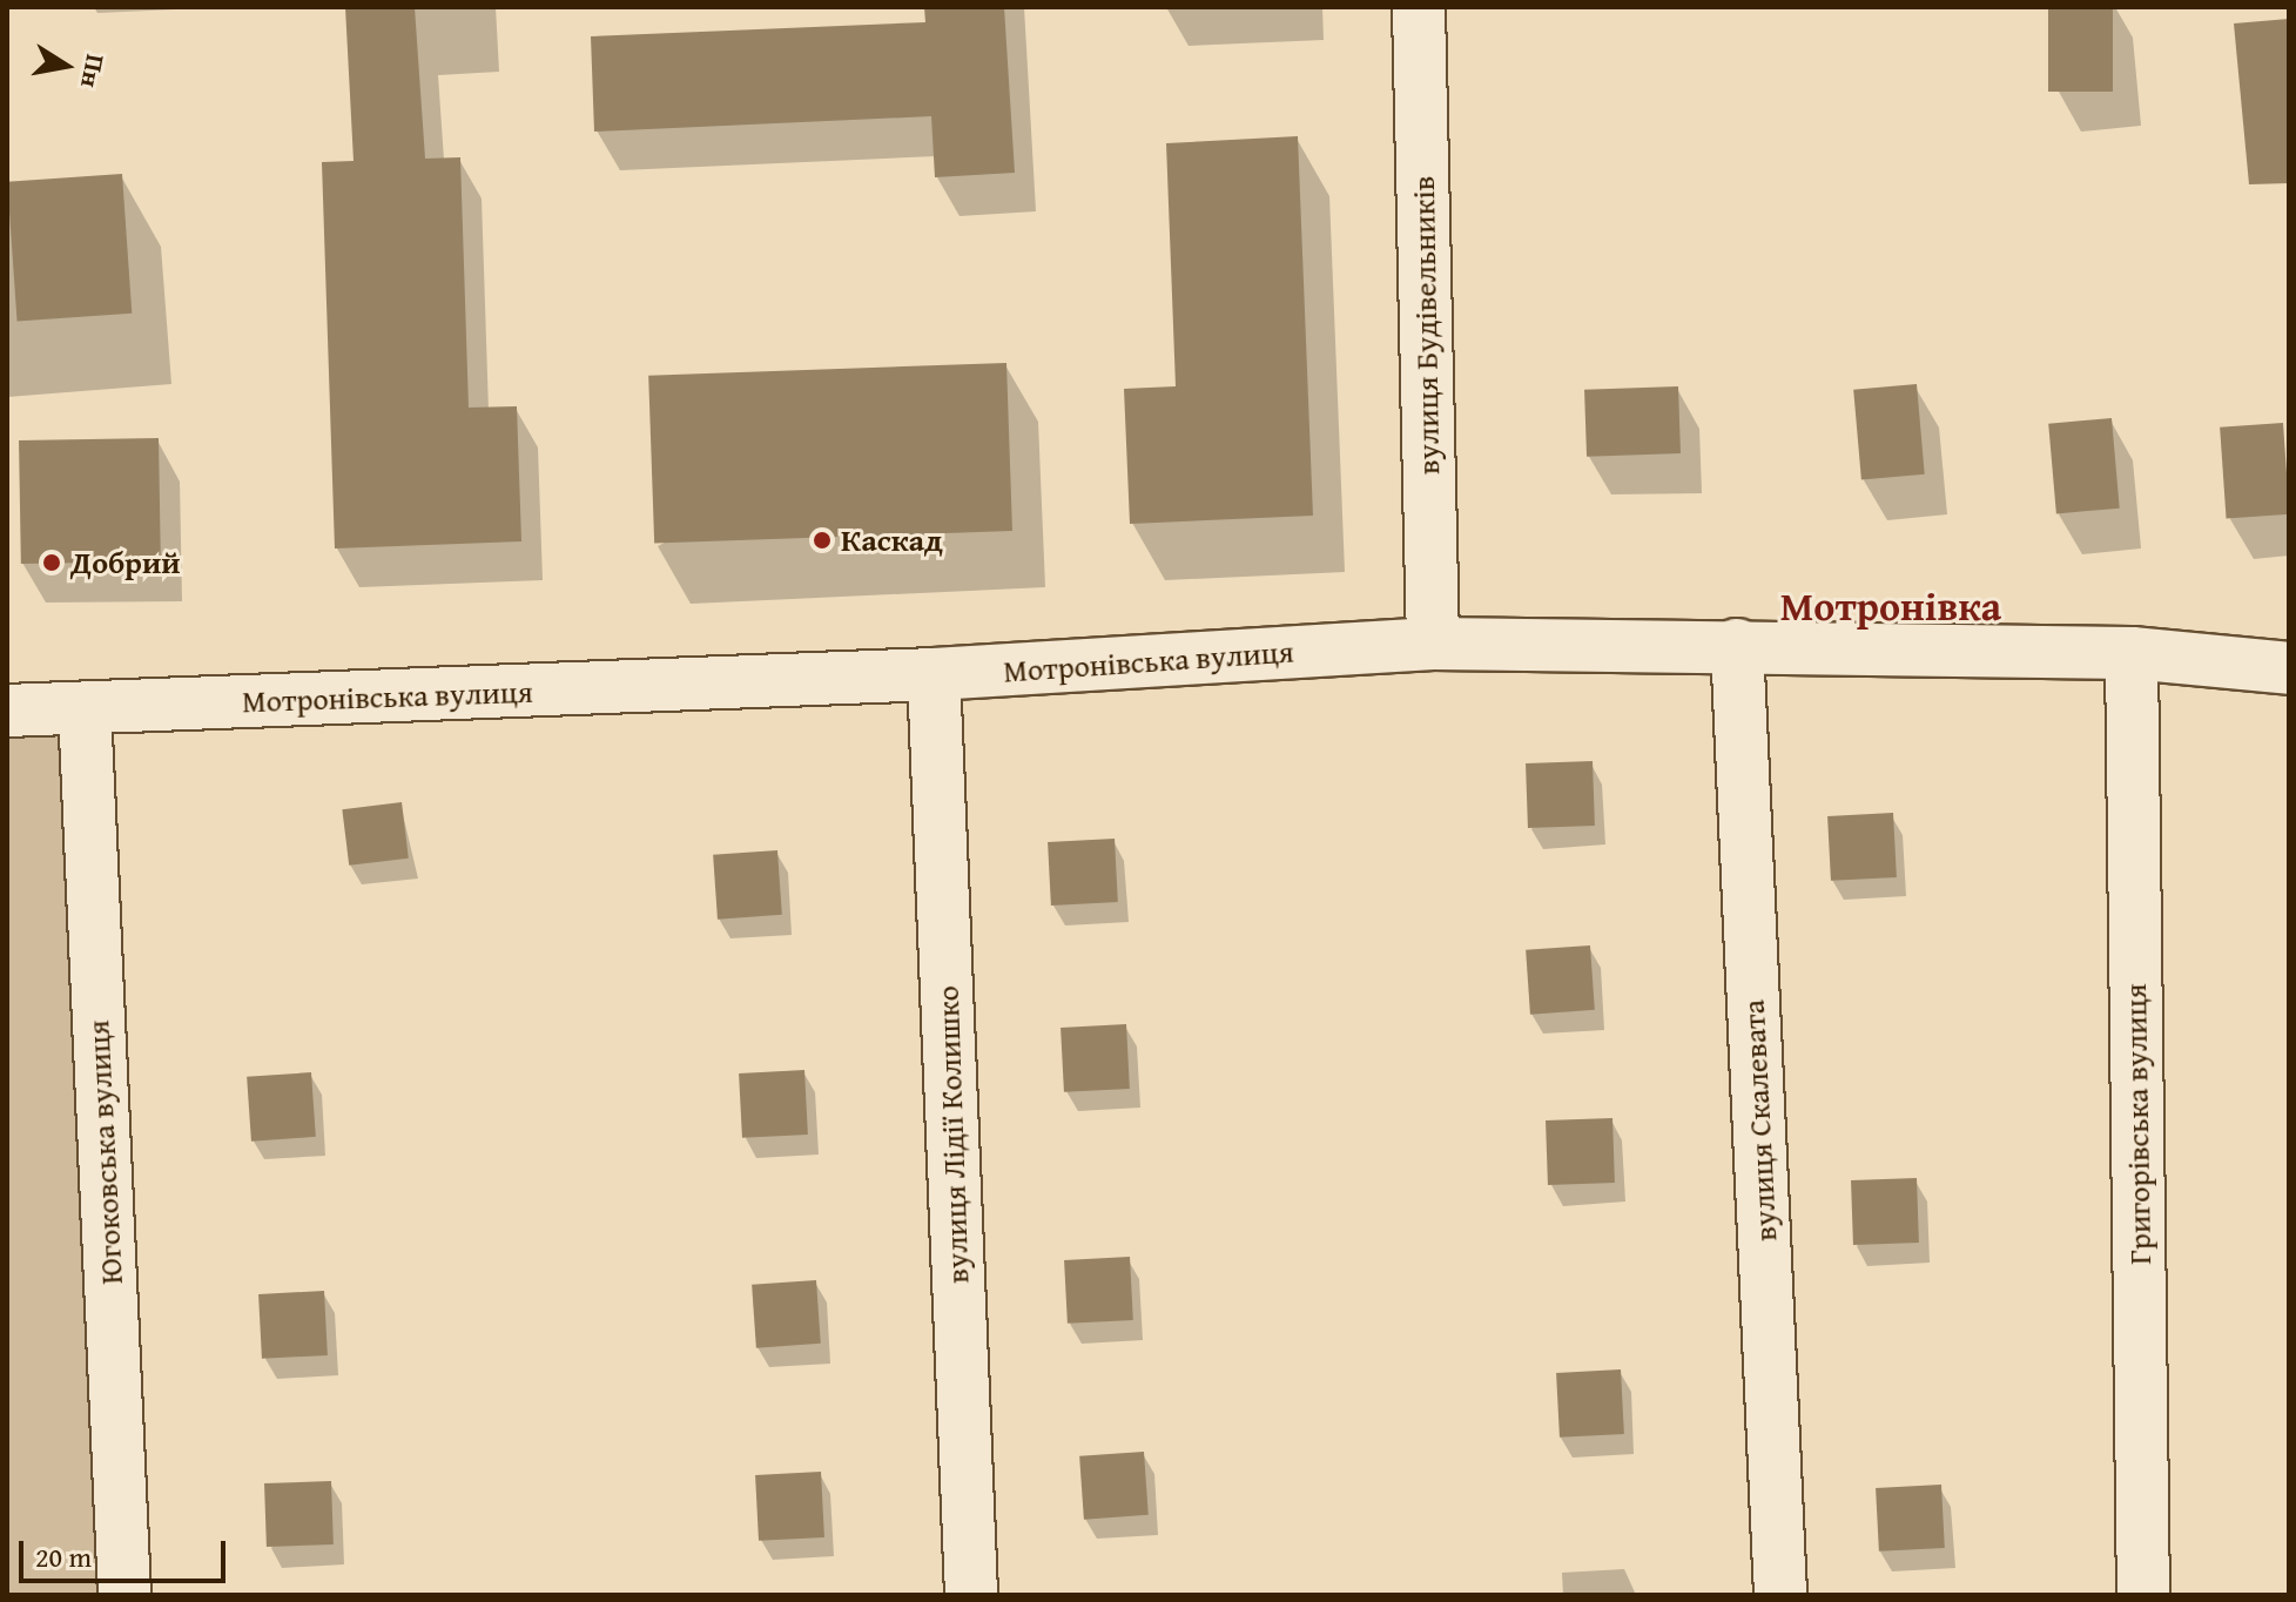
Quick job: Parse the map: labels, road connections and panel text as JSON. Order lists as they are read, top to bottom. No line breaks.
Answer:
{"streets":{"street":["вулиця Будівельників","Мотронівська вулиця","вулиця Скалевата","Григорівська вулиця","вулиця Лідії Колишко","Югоковська вулиця"]},"crossings":[["вулиця Будівельників","Мотронівська вулиця"],["Мотронівська вулиця","вулиця Скалевата"],["Мотронівська вулиця","Григорівська вулиця"],["Мотронівська вулиця","вулиця Лідії Колишко"],["Мотронівська вулиця","Югоковська вулиця"]],"districts":["Мотронівка"],"places":["Каскад","Добрий"],"scale_bar":"20 m","north":"right"}
